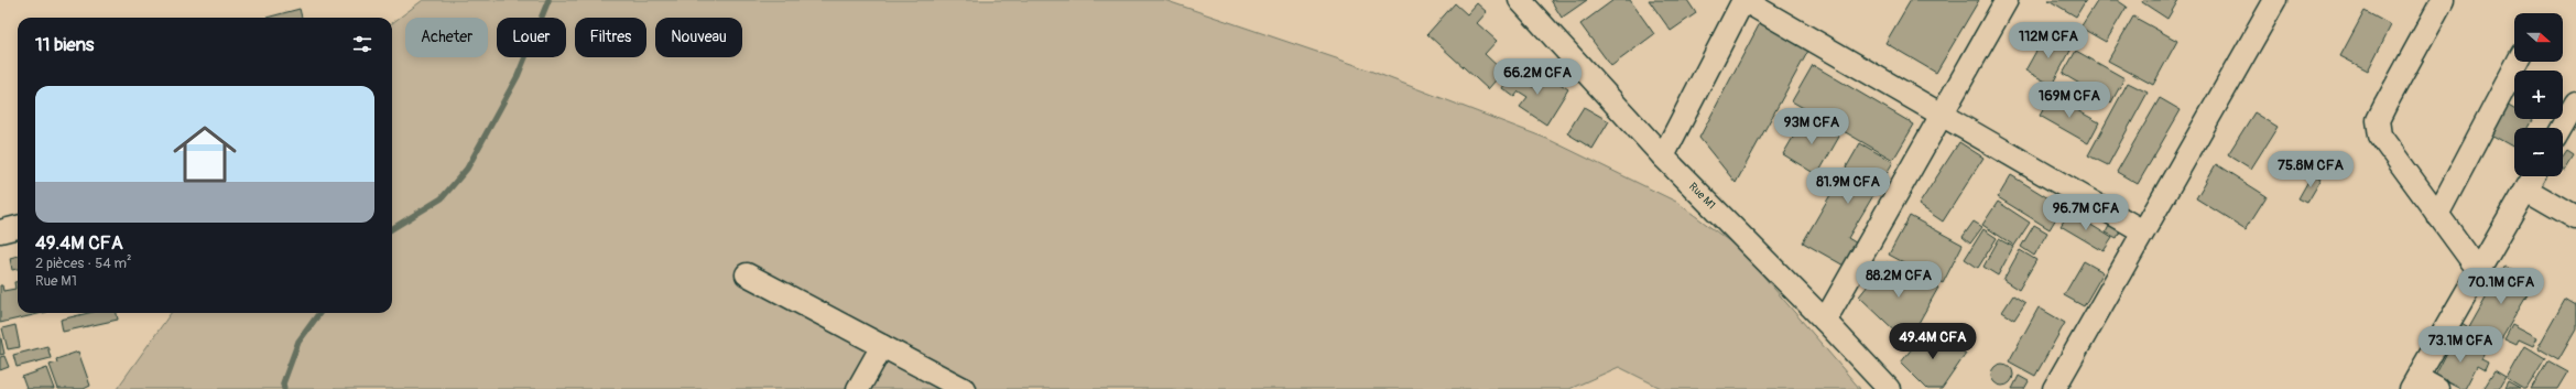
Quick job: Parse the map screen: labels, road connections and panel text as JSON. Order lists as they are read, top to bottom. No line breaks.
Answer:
{"streets":{"street":["Rue M1"]},"north":"right","page":{"map_buttons":["+","−"],"chip":["Acheter","Louer","Filtres","Nouveau"],"heading":"11 biens","price":["112M CFA","66.2M CFA","169M CFA","93M CFA","75.8M CFA","81.9M CFA","96.7M CFA","88.2M CFA","70.1M CFA","49.4M CFA","73.1M CFA"],"list":[{"name":"49.4M CFA","note":"2 pièces · 54 m² · Rue M1"}]}}
